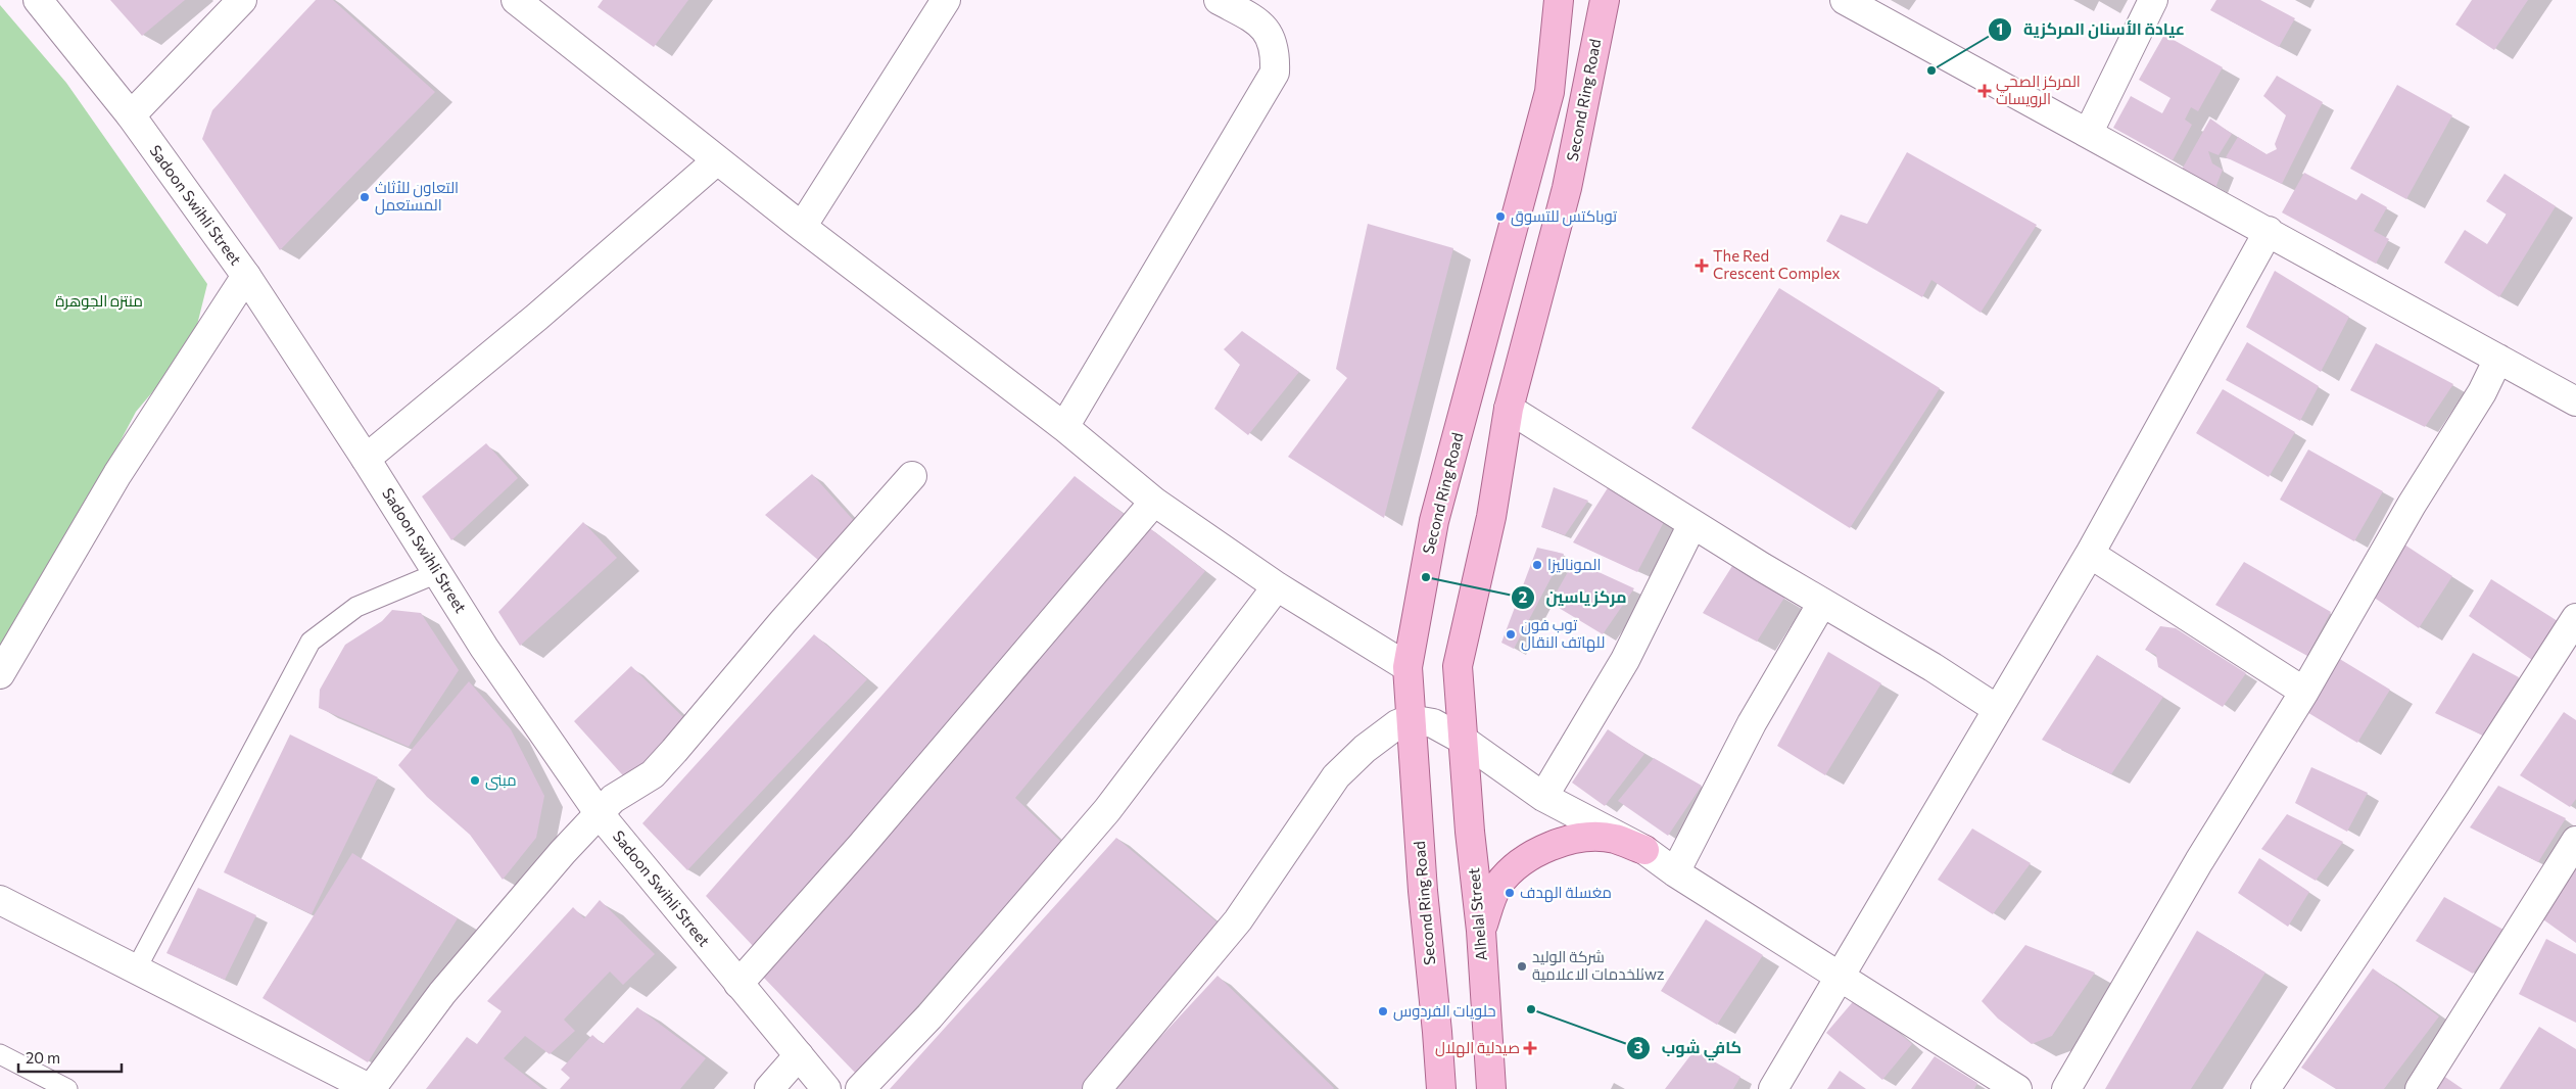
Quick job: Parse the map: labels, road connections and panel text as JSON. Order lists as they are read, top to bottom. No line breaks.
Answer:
{"streets":{"main road":["Second Ring Road","Alhelal Street"],"street":["Sadoon Swihli Street"]},"crossings":[["Second Ring Road","Alhelal Street"]],"parks":["منتزه الجوهرة"],"places":{"other":["عيادة الأسنان المركزية","التعاون للأثاث المستعمل","توباكتس للتسوق","الموناليزا","مركز ياسين","توب فون للهاتف النقال","مبنى","مغسلة الهدف","شركة الوليد للخدمات الاعلاميةwz","كافي شوب","حلويات الفردوس"],"health":["المركز الصحي الرويسات","The Red Crescent Complex","صيدلية الهلال"]},"scale_bar":"20 m"}
